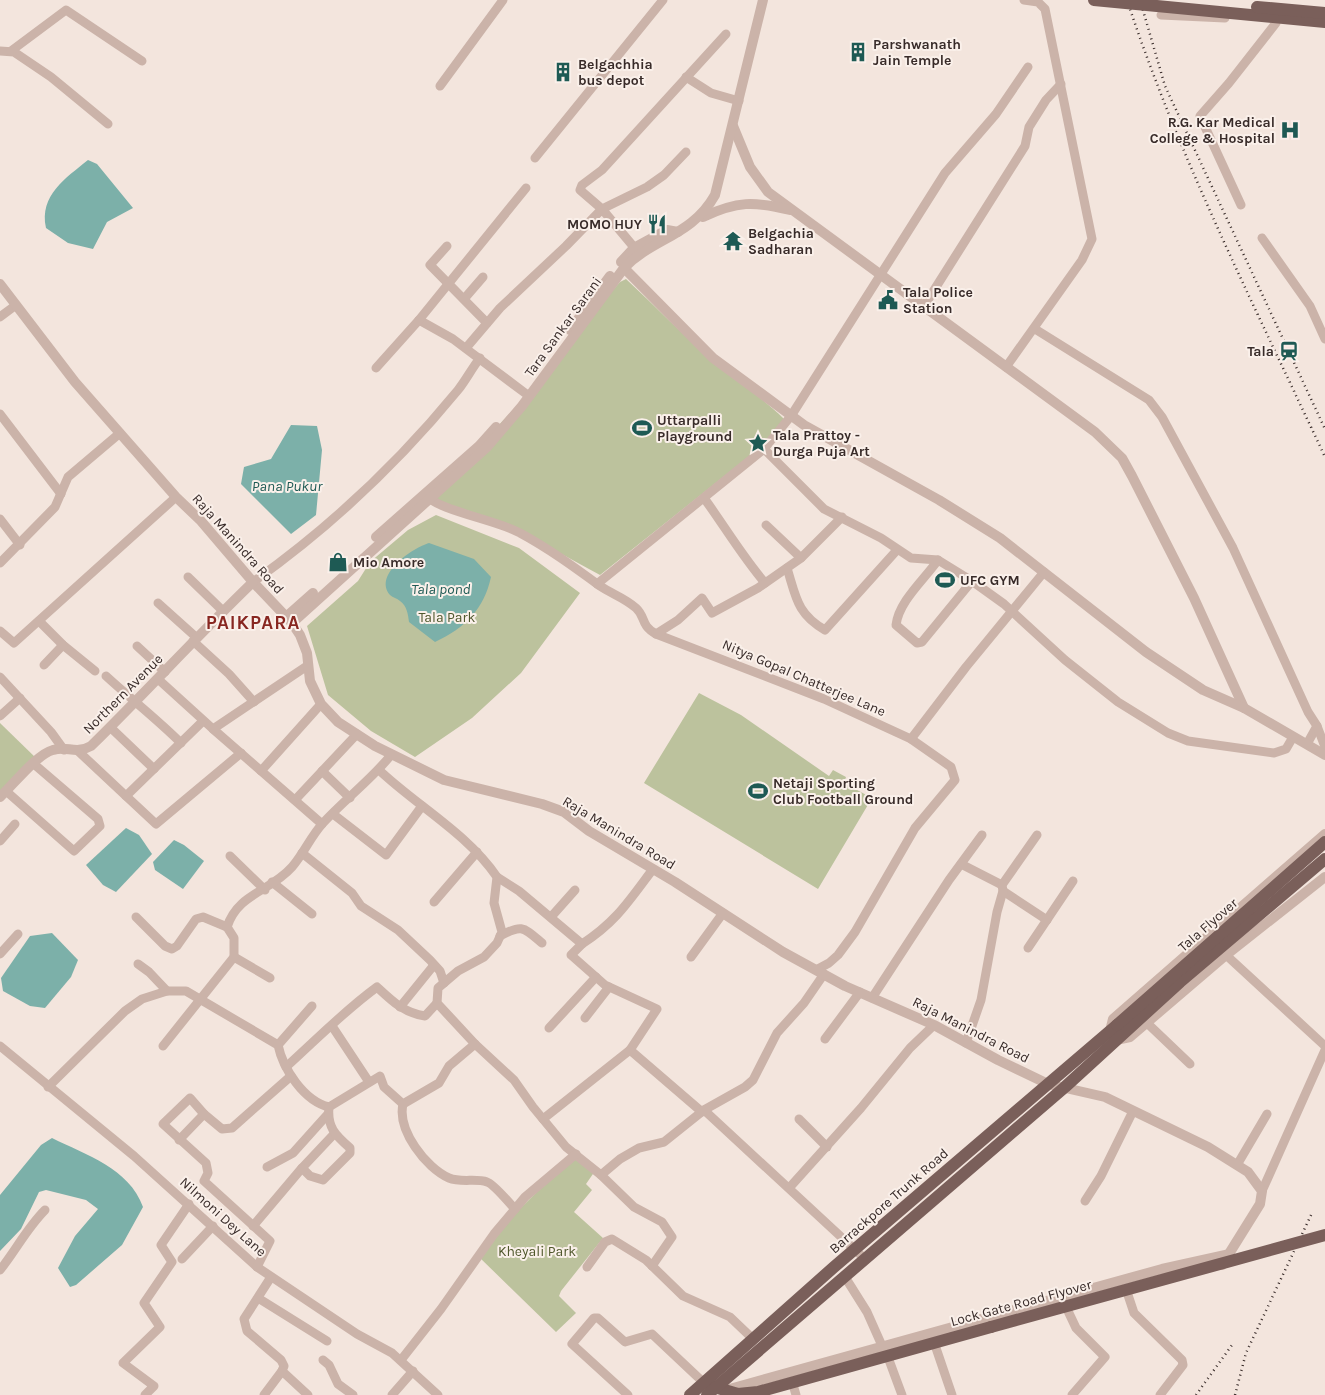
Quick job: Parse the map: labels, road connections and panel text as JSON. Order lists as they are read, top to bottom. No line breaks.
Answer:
{"streets":{"main road":["Tala Flyover","Barrackpore Trunk Road","Lock Gate Road Flyover"],"street":["Tara Sankar Sarani","Raja Manindra Road","Nitya Gopal Chatterjee Lane","Northern Avenue","Nilmoni Dey Lane"]},"crossings":[["Tara Sankar Sarani","Raja Manindra Road"],["Raja Manindra Road","Nitya Gopal Chatterjee Lane"],["Raja Manindra Road","Northern Avenue"],["Raja Manindra Road","Barrackpore Trunk Road"],["Tala Flyover","Barrackpore Trunk Road"],["Barrackpore Trunk Road","Lock Gate Road Flyover"]],"districts":["PAIKPARA"],"water":["Pana Pukur","Tala pond"],"parks":["Tala Park","Kheyali Park"],"places":{"building":["Parshwanath Jain Temple","Belgachhia bus depot"],"hospital":["R.G. Kar Medical College & Hospital"],"restaurant":["MOMO HUY"],"temple":["Belgachia Sadharan"],"public building":["Tala Police Station"],"station":["Tala"],"sports":["Uttarpalli Playground","UFC GYM","Netaji Sporting Club Football Ground"],"place":["Tala Prattoy - Durga Puja Art"],"shop":["Mio Amore"]}}
